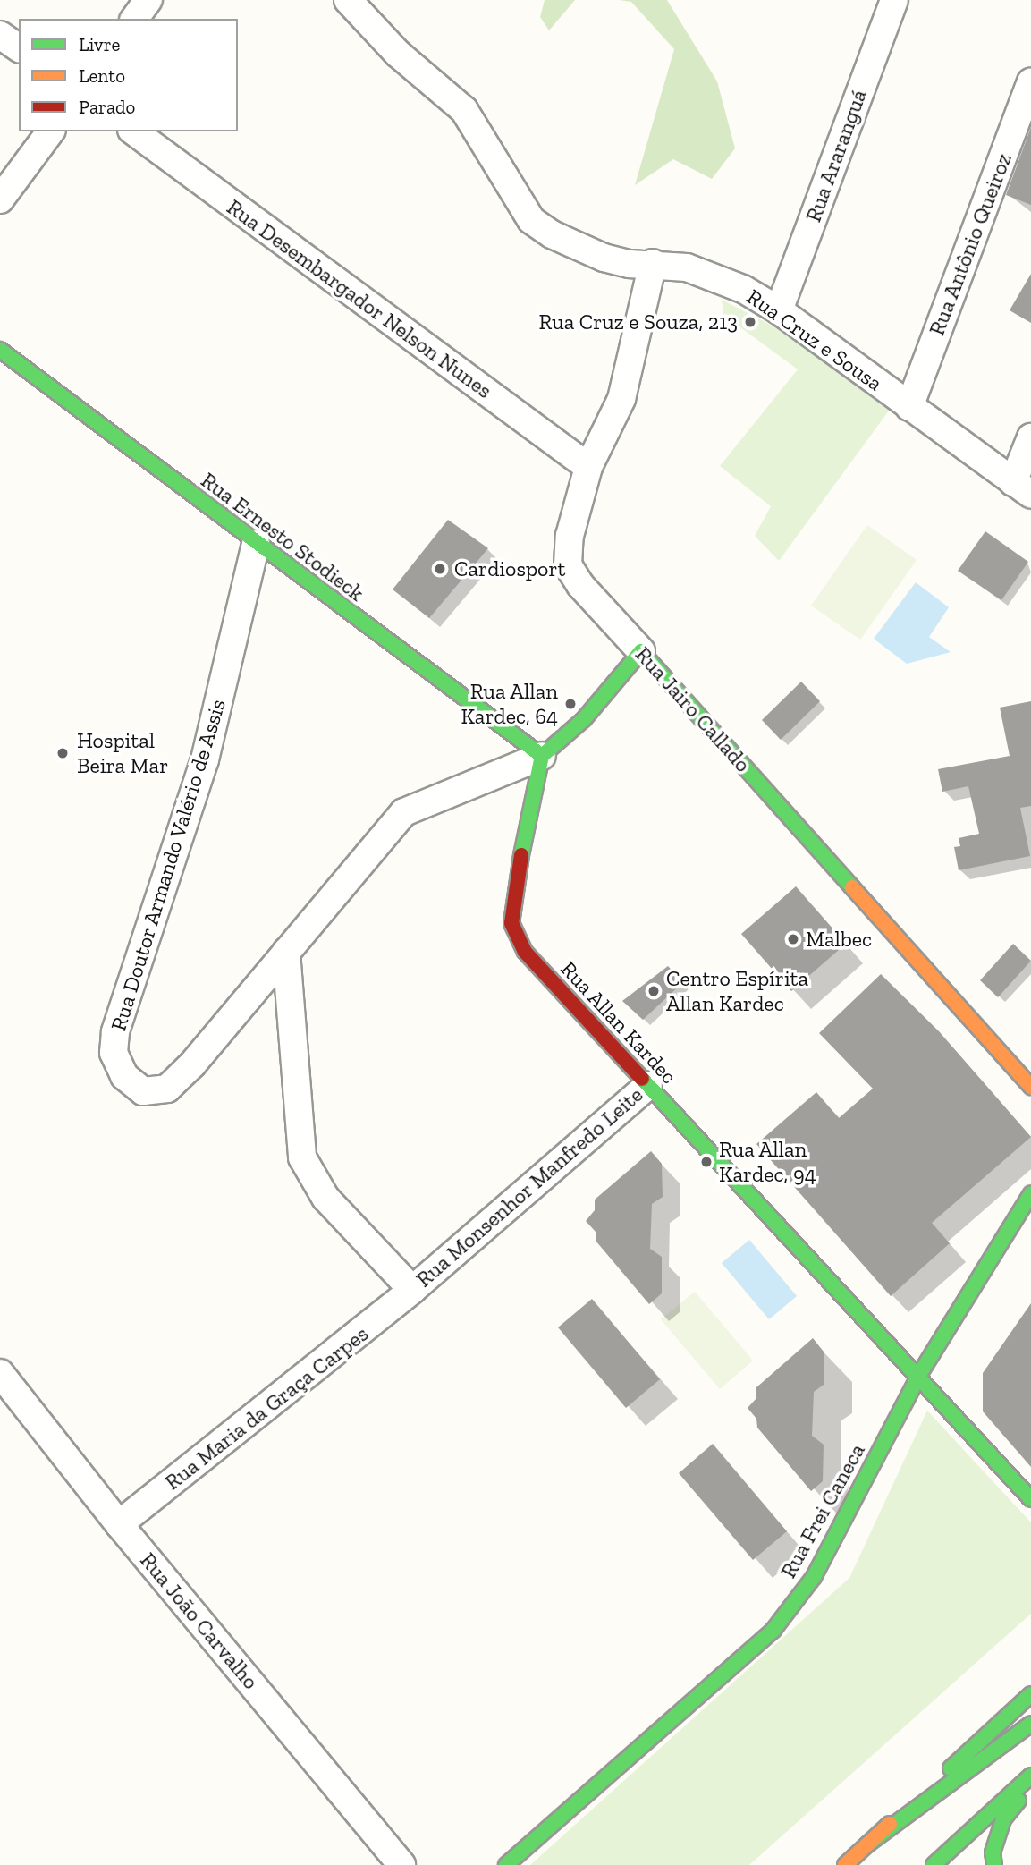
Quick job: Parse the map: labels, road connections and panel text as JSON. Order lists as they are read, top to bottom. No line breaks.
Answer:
{"streets":{"main road":["Rua Ernesto Stodieck","Rua Jairo Callado","Rua Allan Kardec","Rua Frei Caneca"],"street":["Rua Araranguá","Rua Antônio Queiroz","Rua Desembargador Nelson Nunes","Rua Cruz e Sousa","Rua Doutor Armando Valério de Assis","Rua Monsenhor Manfredo Leite","Rua Maria da Graça Carpes","Rua João Carvalho"]},"crossings":[["Rua Araranguá","Rua Cruz e Sousa"],["Rua Antônio Queiroz","Rua Cruz e Sousa"],["Rua Desembargador Nelson Nunes","Rua Jairo Callado"],["Rua Cruz e Sousa","Rua Jairo Callado"],["Rua Ernesto Stodieck","Rua Doutor Armando Valério de Assis"],["Rua Ernesto Stodieck","Rua Allan Kardec"],["Rua Doutor Armando Valério de Assis","Rua Allan Kardec"],["Rua Doutor Armando Valério de Assis","Rua Monsenhor Manfredo Leite"],["Rua Allan Kardec","Rua Monsenhor Manfredo Leite"],["Rua Allan Kardec","Rua Frei Caneca"],["Rua Monsenhor Manfredo Leite","Rua Maria da Graça Carpes"],["Rua Maria da Graça Carpes","Rua João Carvalho"]],"places":["Rua Cruz e Souza, 213","Cardiosport","Rua Allan Kardec, 64","Hospital Beira Mar","Malbec","Centro Espírita Allan Kardec","Rua Allan Kardec, 94"],"legend":["Livre","Lento","Parado"]}
